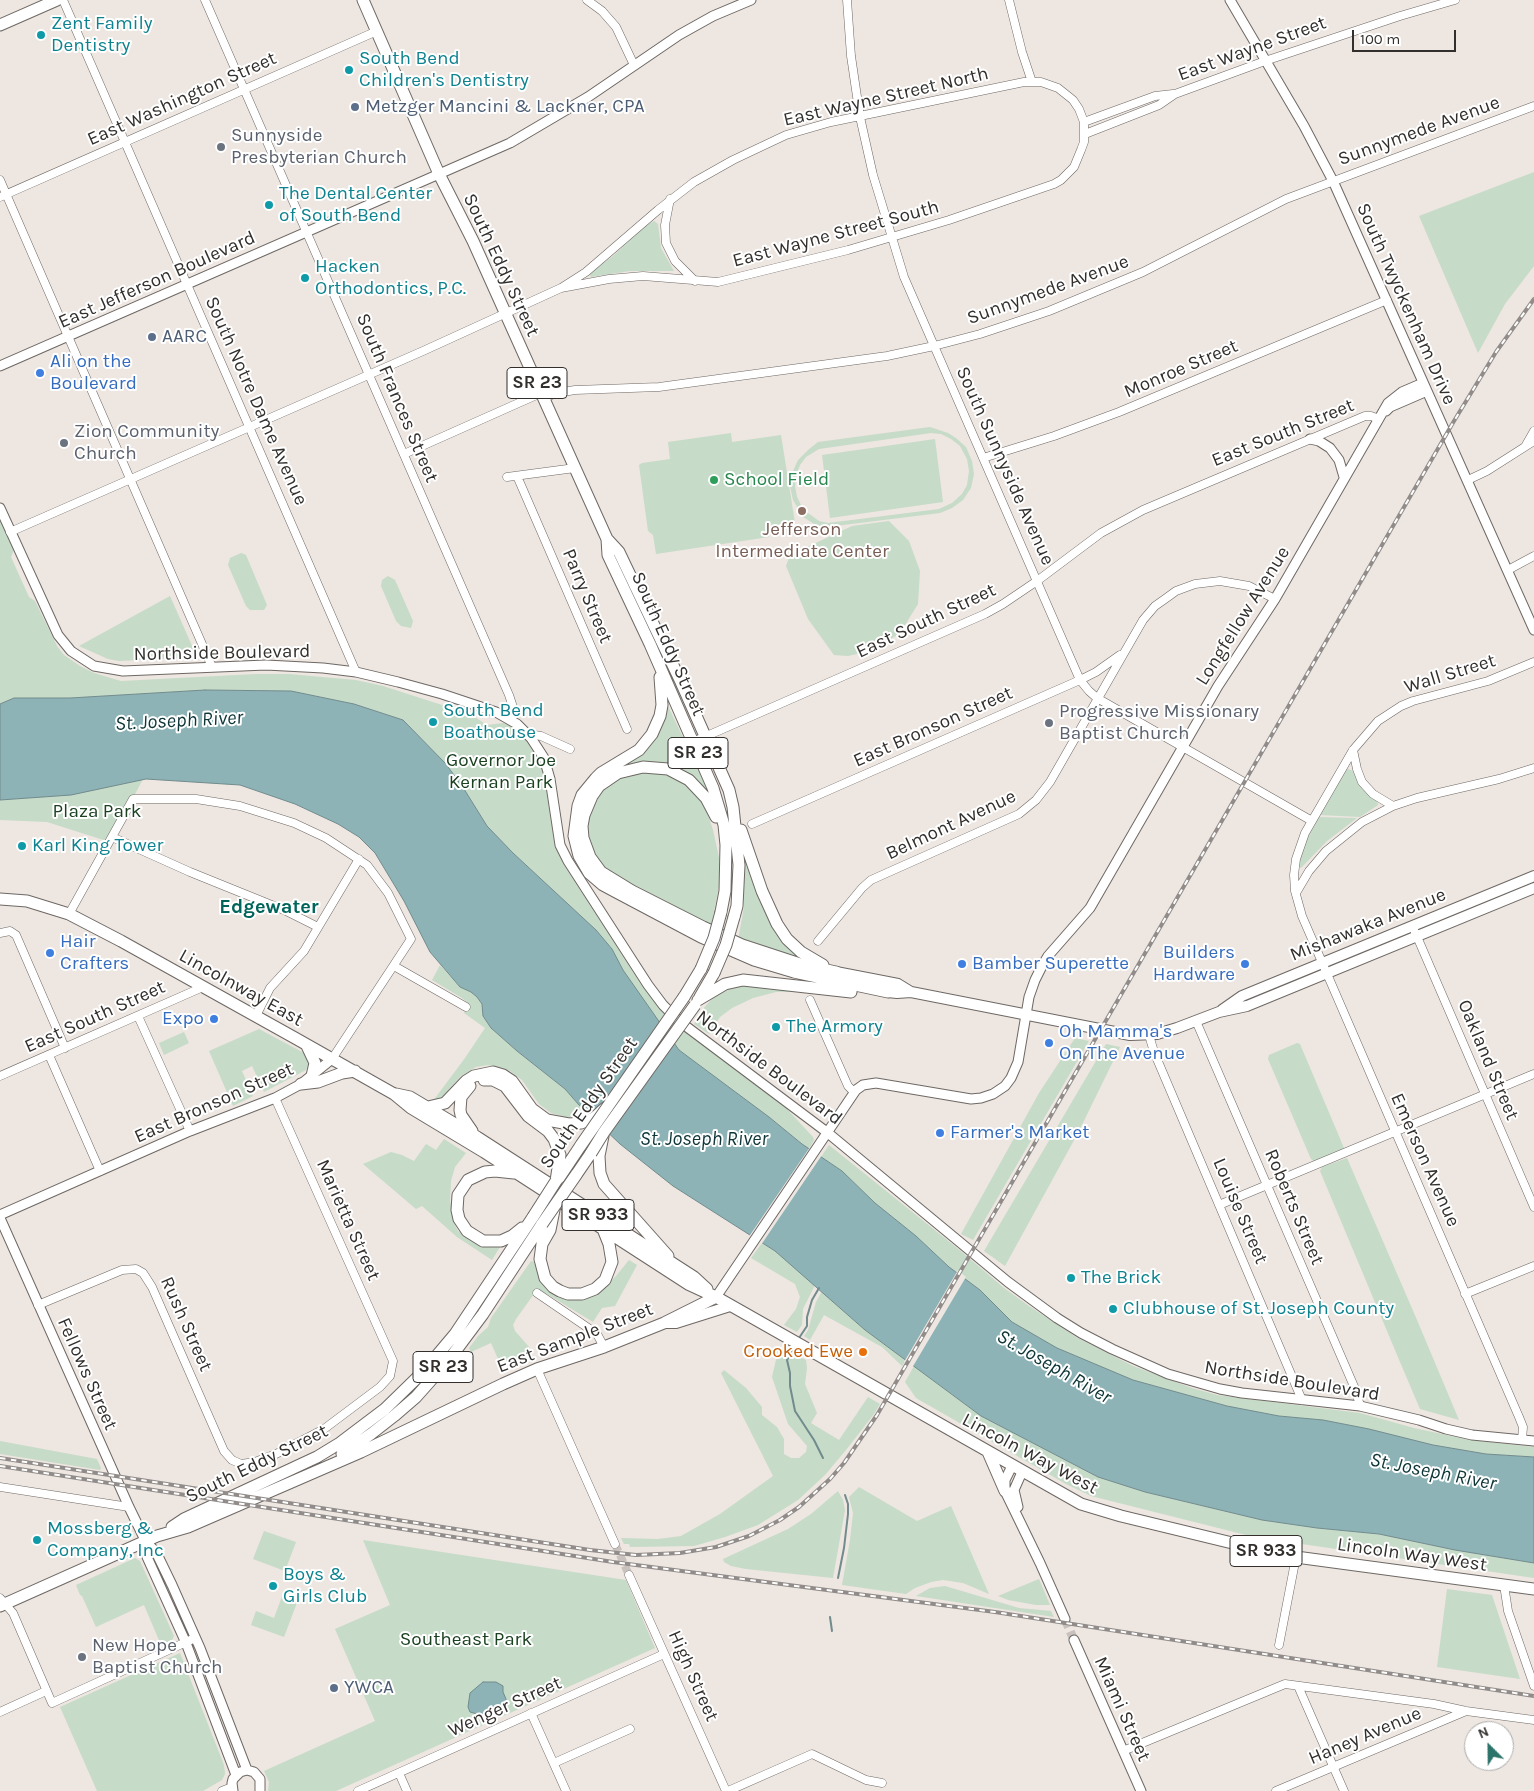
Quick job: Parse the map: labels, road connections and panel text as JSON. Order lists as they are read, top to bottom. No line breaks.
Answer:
{"streets":{"main road":["South Eddy Street","SR 23","Mishawaka Avenue","Lincolnway East","SR 933","East Sample Street","Lincoln Way West"],"street":["East Wayne Street","East Wayne Street North","East Washington Street","Sunnymede Avenue","East Wayne Street South","East Jefferson Boulevard","South Twyckenham Drive","Monroe Street","South Frances Street","South Notre Dame Avenue","East South Street","South Sunnyside Avenue","Parry Street","Longfellow Avenue","Northside Boulevard","Wall Street","East Bronson Street","Belmont Avenue","Oakland Street","Emerson Avenue","Roberts Street","Louise Street","Marietta Street","Rush Street","Fellows Street","High Street","Wenger Street","Miami Street","Haney Avenue"]},"crossings":[["East Wayne Street","East Wayne Street North"],["East Wayne Street","East Wayne Street South"],["East Wayne Street","South Twyckenham Drive"],["East Wayne Street North","East Wayne Street South"],["East Wayne Street North","South Sunnyside Avenue"],["East Washington Street","South Eddy Street"],["East Washington Street","SR 23"],["East Washington Street","South Frances Street"],["East Washington Street","South Notre Dame Avenue"],["Sunnymede Avenue","South Eddy Street"],["Sunnymede Avenue","South Twyckenham Drive"],["Sunnymede Avenue","South Frances Street"],["Sunnymede Avenue","South Sunnyside Avenue"],["East Wayne Street South","South Sunnyside Avenue"],["South Eddy Street","East Jefferson Boulevard"],["South Eddy Street","SR 23"],["South Eddy Street","East South Street"],["South Eddy Street","SR 933"],["South Eddy Street","East Sample Street"],["East Jefferson Boulevard","South Frances Street"],["East Jefferson Boulevard","South Notre Dame Avenue"],["South Twyckenham Drive","Monroe Street"],["South Twyckenham Drive","Longfellow Avenue"],["Monroe Street","South Sunnyside Avenue"],["South Frances Street","Northside Boulevard"],["South Notre Dame Avenue","Northside Boulevard"],["East South Street","South Sunnyside Avenue"],["East South Street","Longfellow Avenue"],["East South Street","Lincolnway East"],["South Sunnyside Avenue","Longfellow Avenue"],["South Sunnyside Avenue","Wall Street"],["South Sunnyside Avenue","East Bronson Street"],["South Sunnyside Avenue","Belmont Avenue"],["Longfellow Avenue","Belmont Avenue"],["Longfellow Avenue","Mishawaka Avenue"],["Northside Boulevard","Emerson Avenue"],["Northside Boulevard","Roberts Street"],["Northside Boulevard","Louise Street"],["Wall Street","Emerson Avenue"],["East Bronson Street","Belmont Avenue"],["East Bronson Street","Lincolnway East"],["East Bronson Street","Marietta Street"],["East Bronson Street","Fellows Street"],["Mishawaka Avenue","Oakland Street"],["Mishawaka Avenue","Emerson Avenue"],["Mishawaka Avenue","Roberts Street"],["Mishawaka Avenue","Louise Street"],["Lincolnway East","Lincoln Way West"],["SR 933","Lincoln Way West"],["Marietta Street","Rush Street"],["Rush Street","Fellows Street"],["East Sample Street","Fellows Street"],["East Sample Street","Lincoln Way West"],["High Street","Wenger Street"]],"districts":["Edgewater"],"water":["St. Joseph River"],"parks":["Governor Joe Kernan Park","Plaza Park","Southeast Park"],"places":["Zent Family Dentistry","South Bend Children's Dentistry","Metzger Mancini & Lackner, CPA","Sunnyside Presbyterian Church","The Dental Center of South Bend","Hacken Orthodontics, P.C.","AARC","Ali on the Boulevard","Zion Community Church","School Field","Jefferson Intermediate Center","South Bend Boathouse","Progressive Missionary Baptist Church","Karl King Tower","Hair Crafters","Bamber Superette","Builders Hardware","Expo","The Armory","Oh Mamma's On The Avenue","Farmer's Market","The Brick","Clubhouse of St. Joseph County","Crooked Ewe","Mossberg & Company, Inc","Boys & Girls Club","New Hope Baptist Church","YWCA"],"scale_bar":"100 m","north":"top left"}
